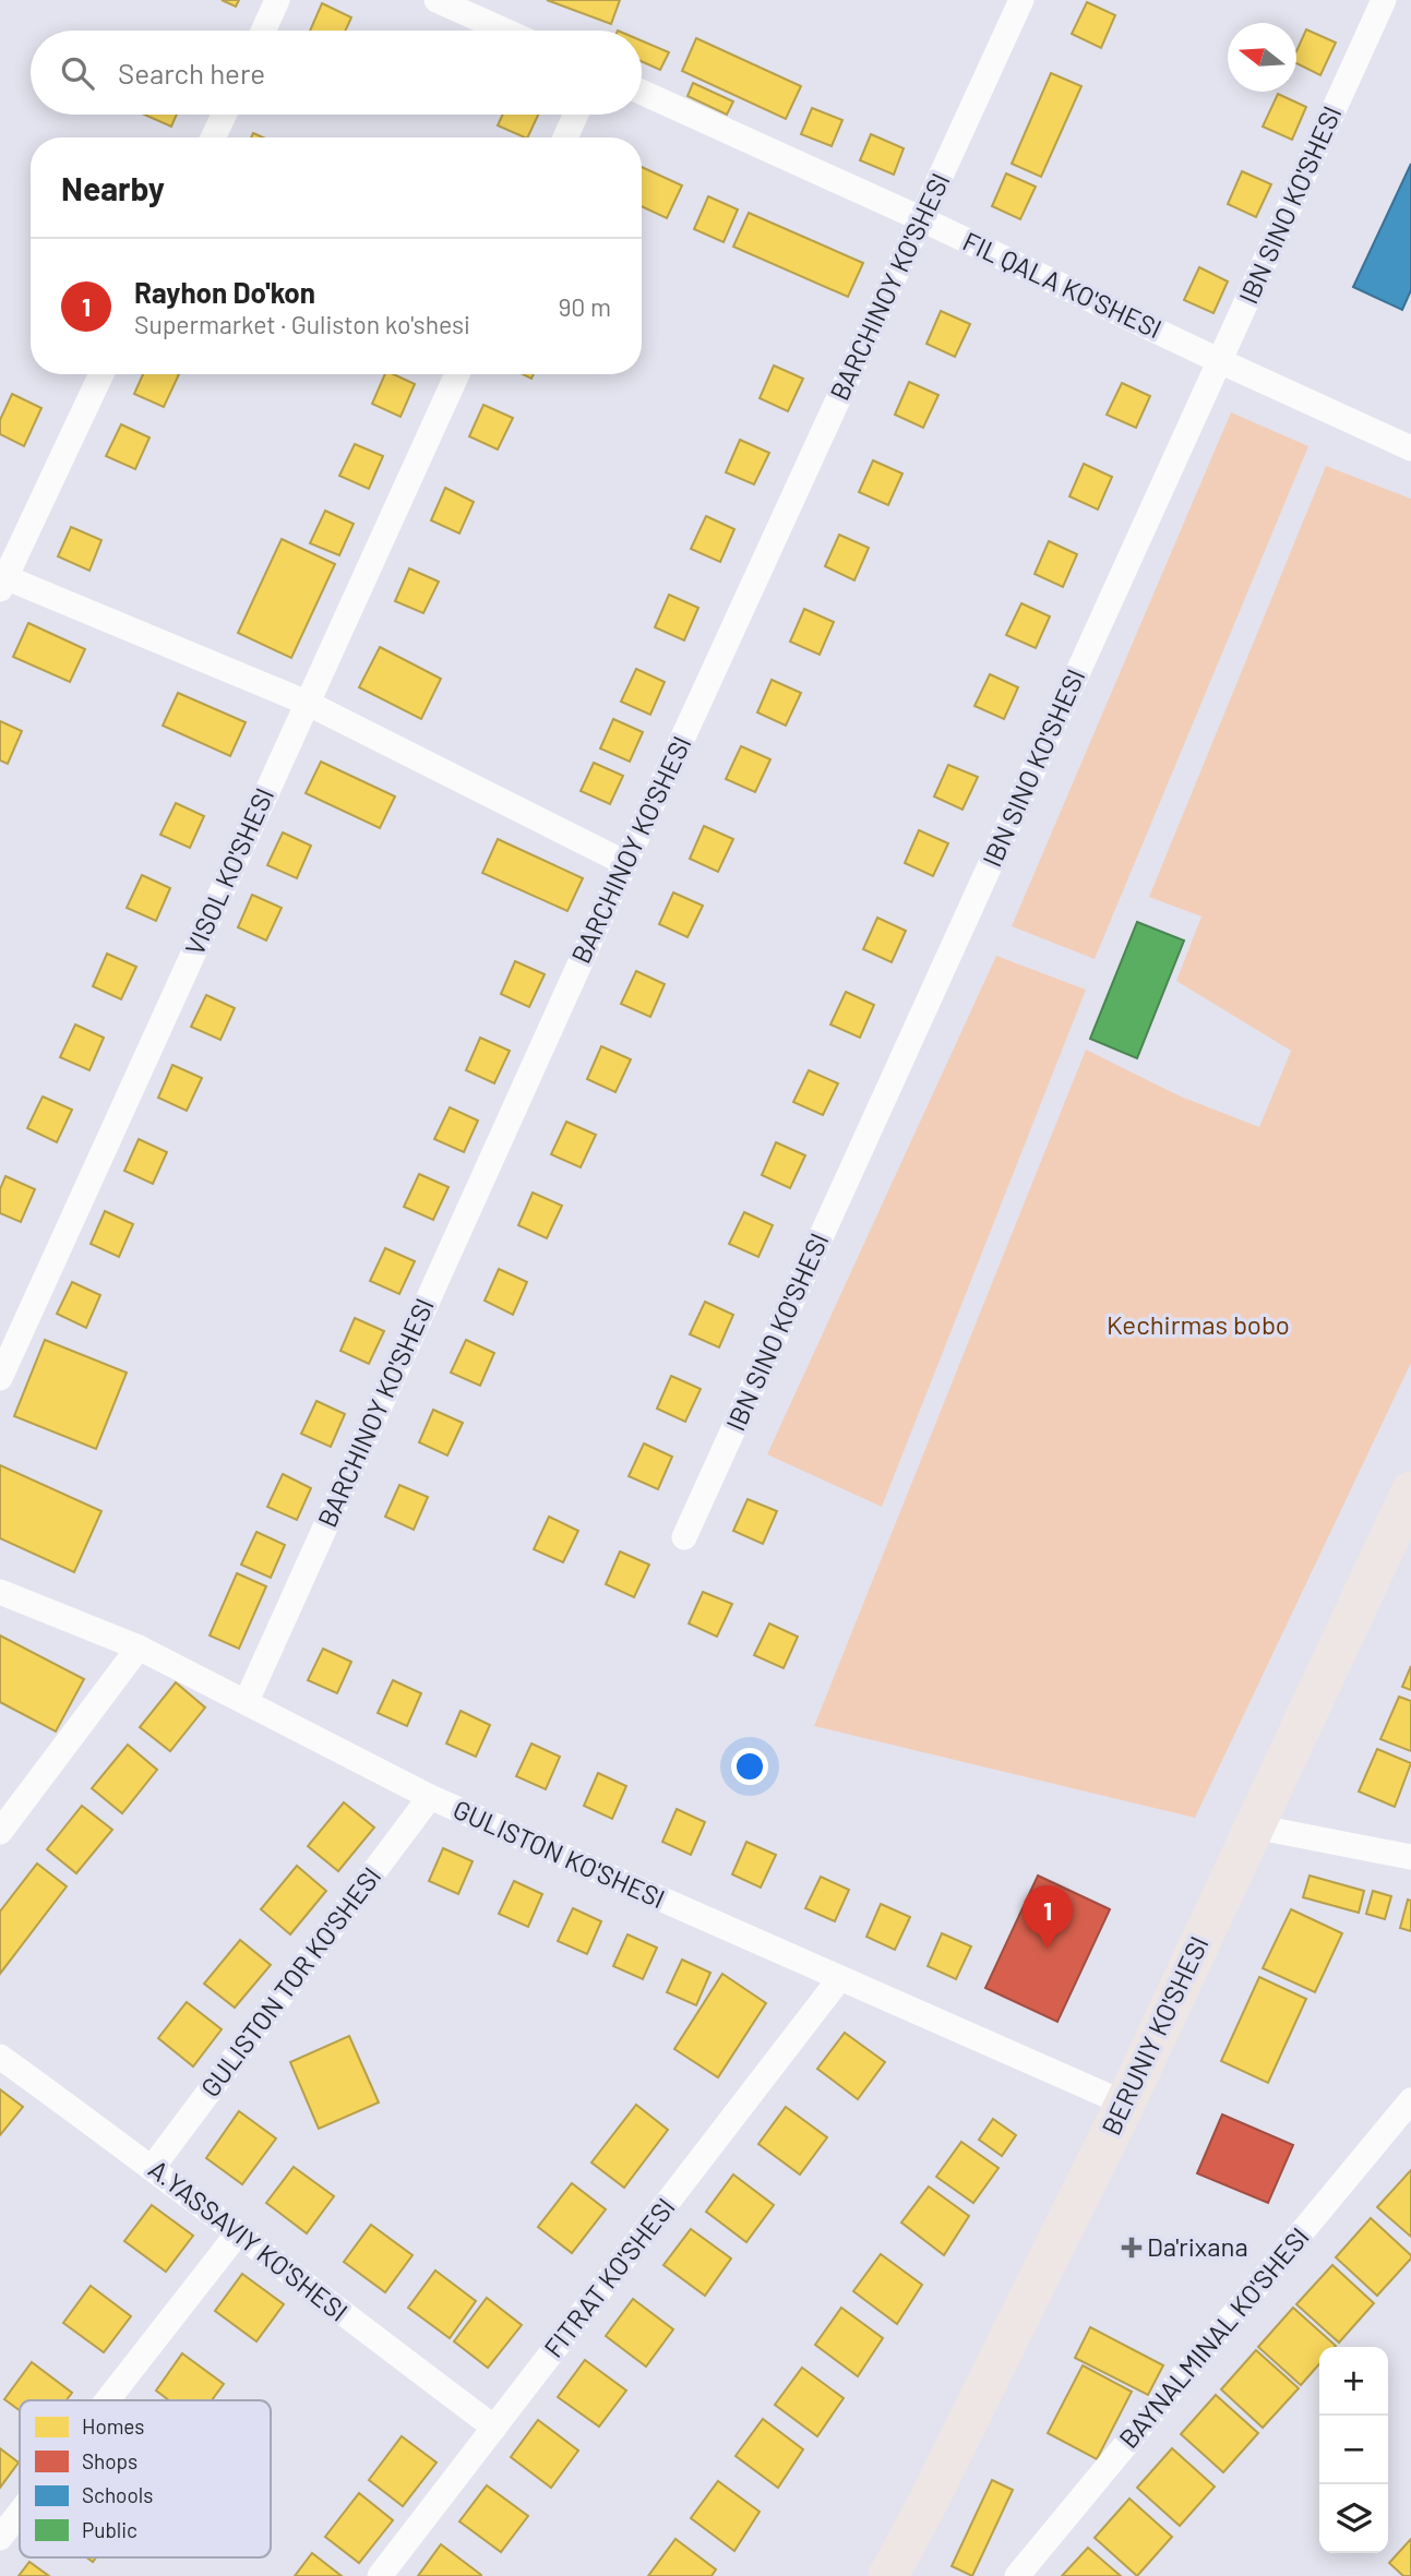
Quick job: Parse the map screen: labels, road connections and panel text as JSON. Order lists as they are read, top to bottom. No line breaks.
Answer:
{"streets":{"main road":["BERUNIY KO'SHESI"],"street":["IBN SINO KO'SHESI","FIL QALA KO'SHESI","BARCHINOY KO'SHESI","VISOL KO'SHESI","GULISTON KO'SHESI","GULISTON TOR KO'SHESI","A.YASSAVIY KO'SHESI","FITRAT KO'SHESI","BAYNALMINAL KO'SHESI"]},"crossings":[["IBN SINO KO'SHESI","FIL QALA KO'SHESI"],["FIL QALA KO'SHESI","BARCHINOY KO'SHESI"],["BARCHINOY KO'SHESI","GULISTON KO'SHESI"],["GULISTON KO'SHESI","GULISTON TOR KO'SHESI"],["GULISTON KO'SHESI","BERUNIY KO'SHESI"],["GULISTON KO'SHESI","FITRAT KO'SHESI"],["GULISTON TOR KO'SHESI","A.YASSAVIY KO'SHESI"],["A.YASSAVIY KO'SHESI","FITRAT KO'SHESI"]],"parks":["Kechirmas bobo"],"places":{"health":["Da'rixana"]},"legend":["Homes","Shops","Schools","Public"],"north":"left","page":{"search":"Search here","heading":"Nearby","list":[{"mark":"1","name":"Rayhon Do'kon","note":"Supermarket · Guliston ko'shesi","value":"90 m"}],"pins":"1","map_buttons":["+","−"]}}
